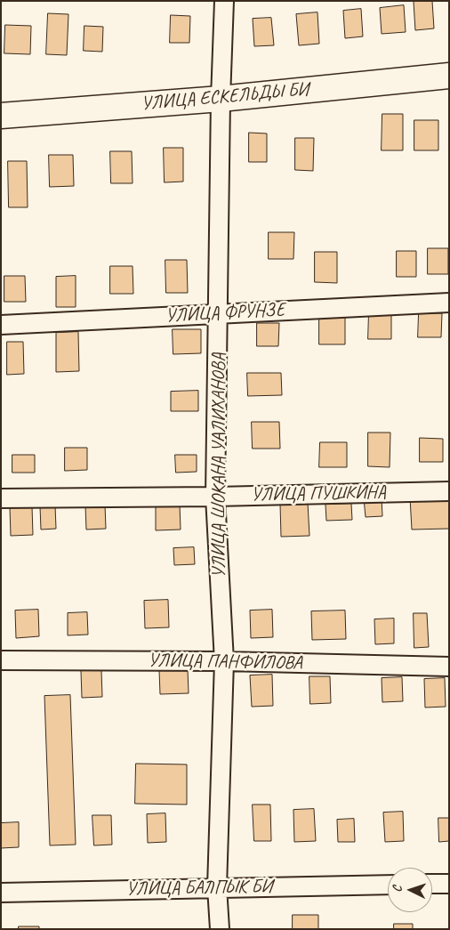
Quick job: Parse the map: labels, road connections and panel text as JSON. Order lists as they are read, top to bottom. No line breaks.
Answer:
{"streets":{"street":["УЛИЦА ЕСКЕЛЬДЫ БИ","УЛИЦА ФРУНЗЕ","УЛИЦА ШОКАНА УАЛИХАНОВА","УЛИЦА ПУШКИНА","УЛИЦА ПАНФИЛОВА","УЛИЦА БАЛПЫК БИ"]},"crossings":[["УЛИЦА ЕСКЕЛЬДЫ БИ","УЛИЦА ШОКАНА УАЛИХАНОВА"],["УЛИЦА ФРУНЗЕ","УЛИЦА ШОКАНА УАЛИХАНОВА"],["УЛИЦА ШОКАНА УАЛИХАНОВА","УЛИЦА ПУШКИНА"],["УЛИЦА ШОКАНА УАЛИХАНОВА","УЛИЦА ПАНФИЛОВА"],["УЛИЦА ШОКАНА УАЛИХАНОВА","УЛИЦА БАЛПЫК БИ"]],"north":"left"}
